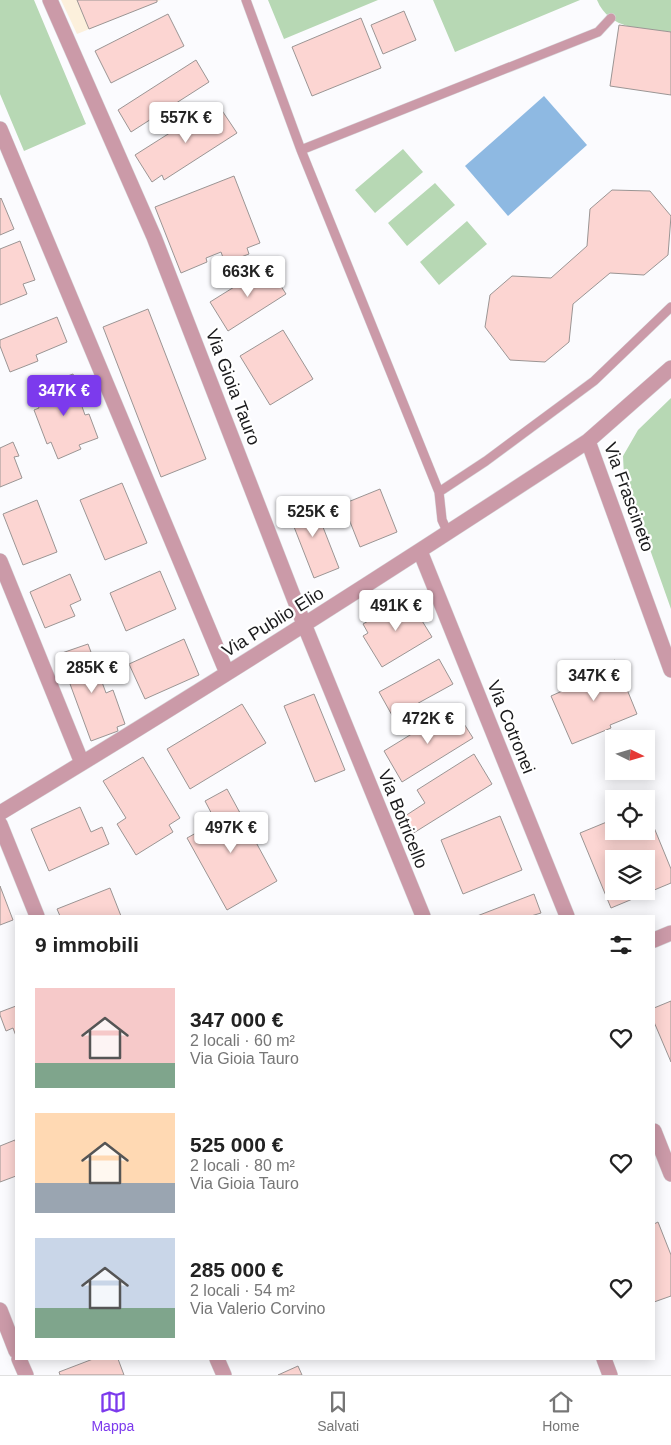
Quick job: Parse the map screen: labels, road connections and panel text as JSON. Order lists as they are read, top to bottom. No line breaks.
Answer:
{"streets":{"street":["Via Gioia Tauro","Via Frascineto","Via Publio Elio","Via Cotronei","Via Botricello"]},"crossings":[["Via Gioia Tauro","Via Publio Elio"],["Via Gioia Tauro","Via Botricello"],["Via Frascineto","Via Publio Elio"],["Via Publio Elio","Via Cotronei"],["Via Publio Elio","Via Botricello"]],"north":"right","page":{"price":["557K €","663K €","347K €","525K €","491K €","285K €","347K €","472K €","497K €"],"heading":"9 immobili","list":[{"name":"347 000 €","note":"2 locali · 60 m² · Via Gioia Tauro"},{"name":"525 000 €","note":"2 locali · 80 m² · Via Gioia Tauro"},{"name":"285 000 €","note":"2 locali · 54 m² · Via Valerio Corvino"}],"tabs":["Mappa","Salvati","Home"]}}
